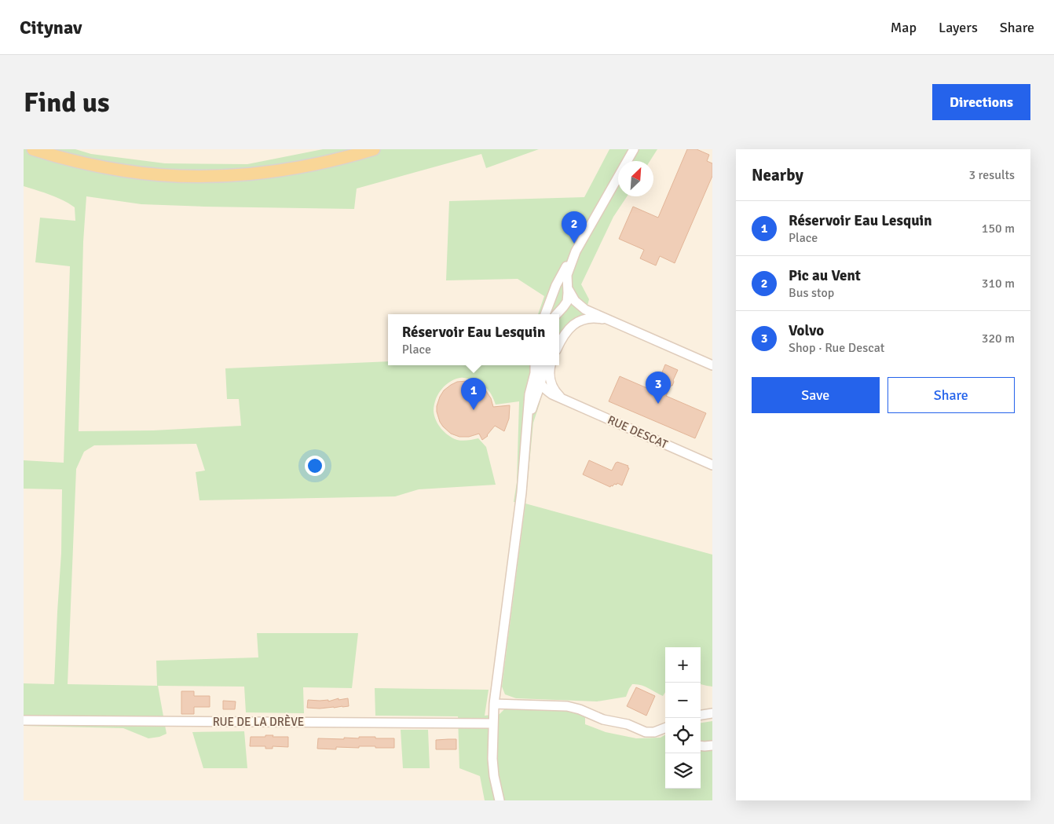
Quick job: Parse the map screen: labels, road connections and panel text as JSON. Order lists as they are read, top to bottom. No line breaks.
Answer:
{"streets":{"street":["RUE DESCAT","RUE DE LA DRÈVE"]},"north":"top right","page":{"header":"Citynav","nav":["Map","Layers","Share"],"buttons":["Directions",["Save","Share"]],"title":"Find us","heading":["Nearby","3 results"],"list":[{"mark":"1","name":"Réservoir Eau Lesquin","note":"Place","value":"150 m"},{"mark":"2","name":"Pic au Vent","note":"Bus stop","value":"310 m"},{"mark":"3","name":"Volvo","note":"Shop · Rue Descat","value":"320 m"}],"pins":["2","3","1"],"popup":["Réservoir Eau Lesquin","Place"],"map_buttons":["+","−"]}}
